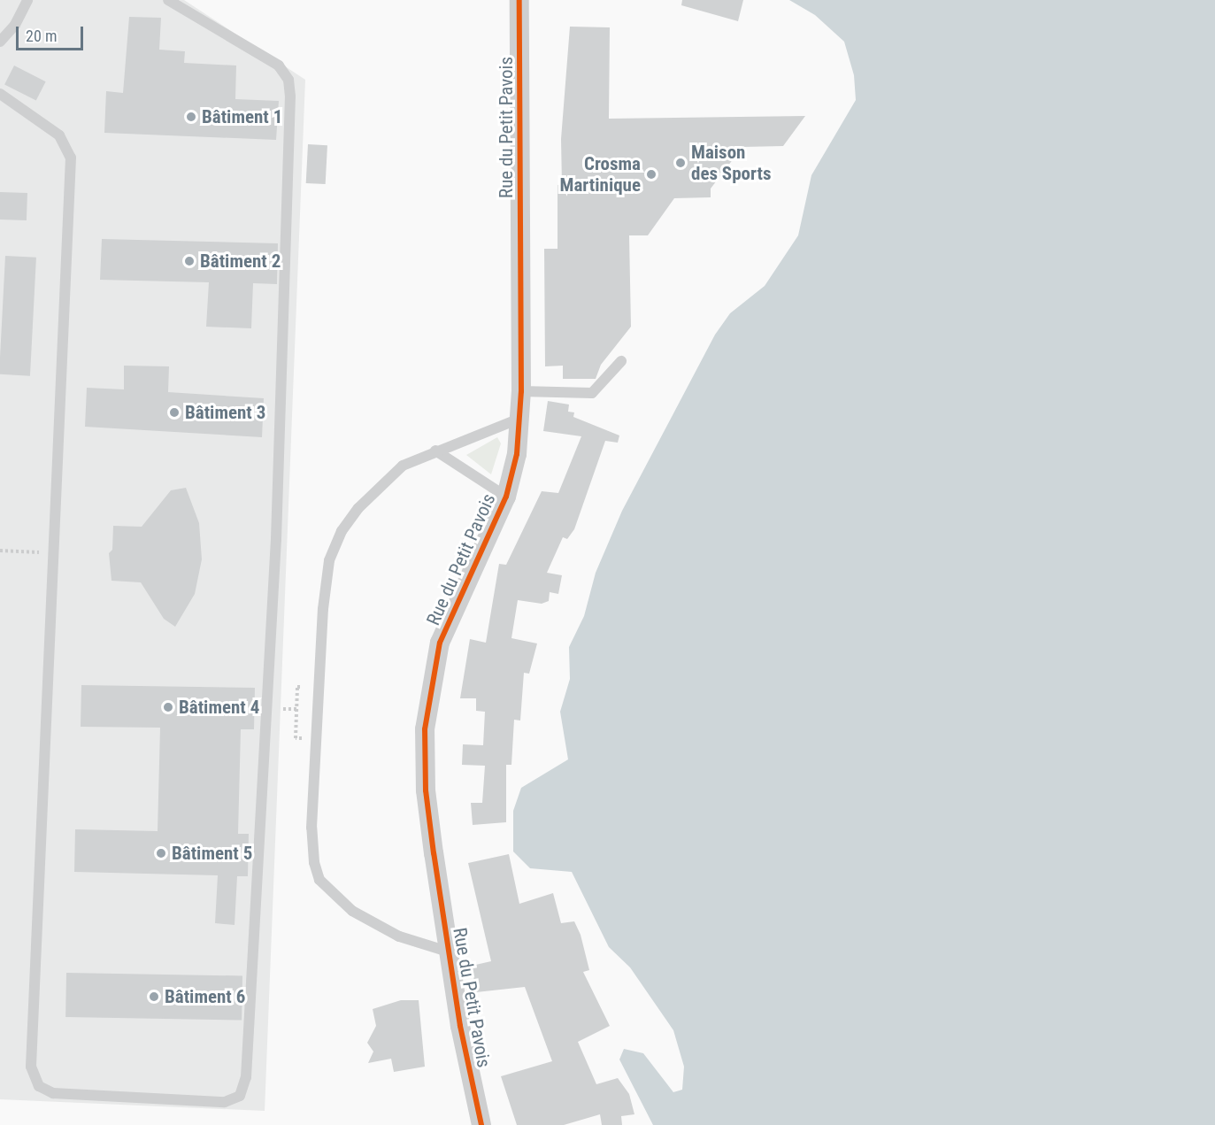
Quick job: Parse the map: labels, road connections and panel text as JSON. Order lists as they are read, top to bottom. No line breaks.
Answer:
{"streets":{"street":["Rue du Petit Pavois"]},"places":["Bâtiment 1","Maison des Sports","Crosma Martinique","Bâtiment 2","Bâtiment 3","Bâtiment 4","Bâtiment 5","Bâtiment 6"],"scale_bar":"20 m"}
